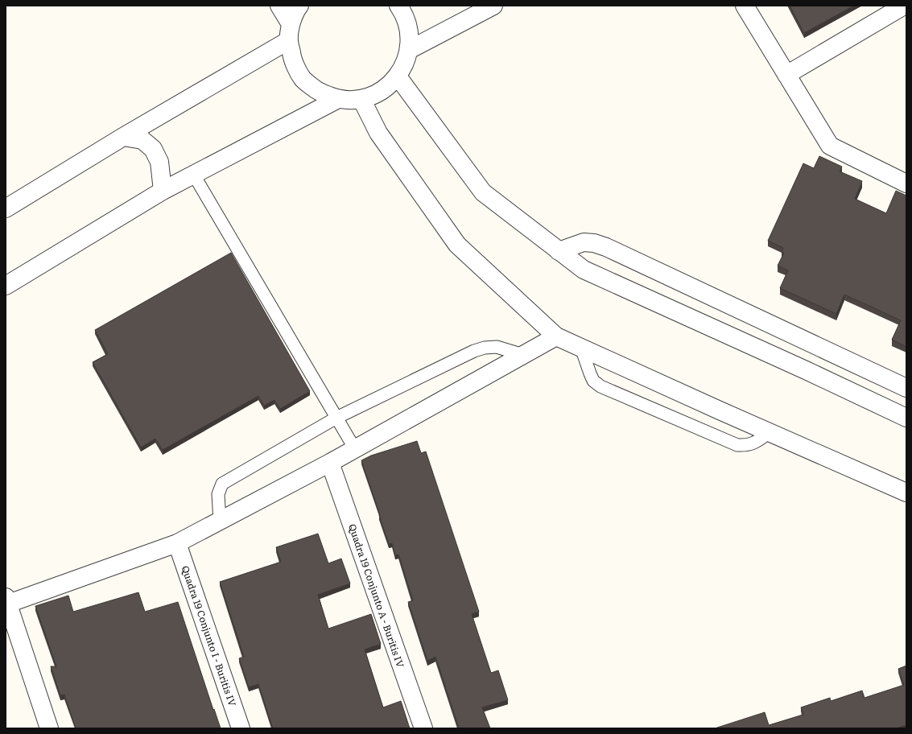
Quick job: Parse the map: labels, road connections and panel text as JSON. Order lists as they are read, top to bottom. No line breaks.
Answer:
{"streets":{"street":["Quadra 19 Conjunto A - Buritis IV","Quadra 19 Conjunto I - Buritis IV"]}}
